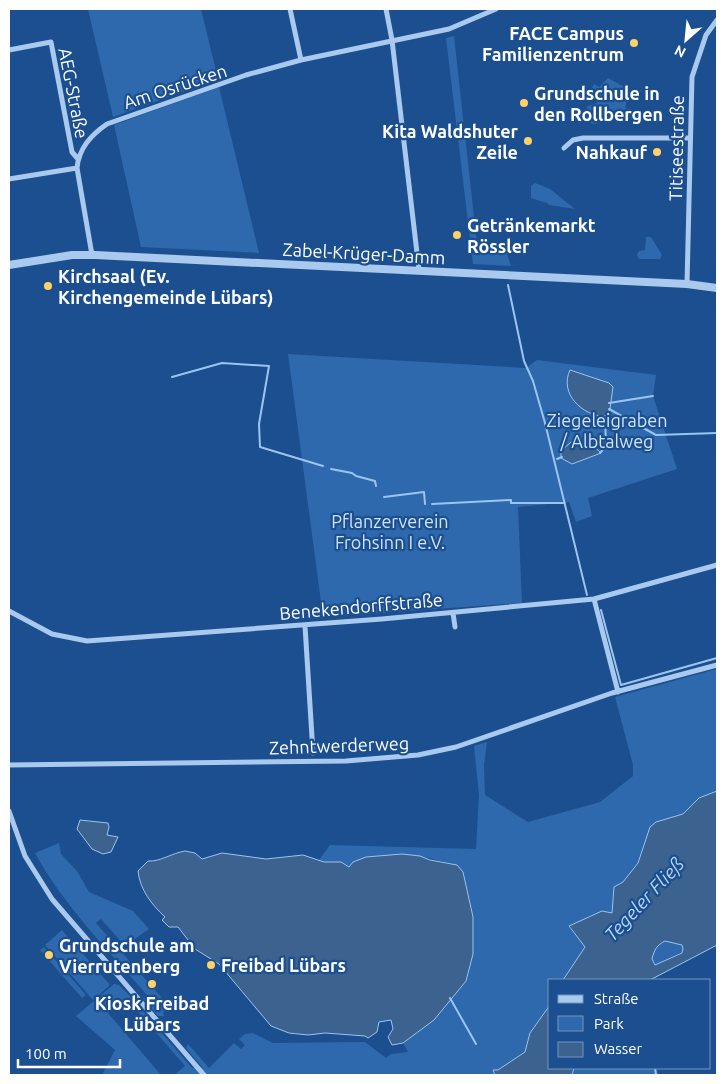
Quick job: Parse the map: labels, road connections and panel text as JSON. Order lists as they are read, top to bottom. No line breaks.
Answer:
{"streets":{"street":["Am Osrücken","AEG-Straße","Titiseestraße","Zabel-Krüger-Damm","Benekendorffstraße","Zehntwerderweg"]},"crossings":[["Am Osrücken","AEG-Straße"],["Am Osrücken","Zabel-Krüger-Damm"],["Titiseestraße","Zabel-Krüger-Damm"]],"water":["Tegeler Fließ"],"parks":["Ziegeleigraben / Albtalweg","Pflanzerverein Frohsinn I e.V."],"places":["FACE Campus Familienzentrum","Grundschule in den Rollbergen","Kita Waldshuter Zeile","Nahkauf","Getränkemarkt Rössler","Kirchsaal (Ev. Kirchengemeinde Lübars)","Grundschule am Vierrutenberg","Freibad Lübars","Kiosk Freibad Lübars"],"legend":["Straße","Park","Wasser"],"scale_bar":"100 m","north":"bottom left"}
